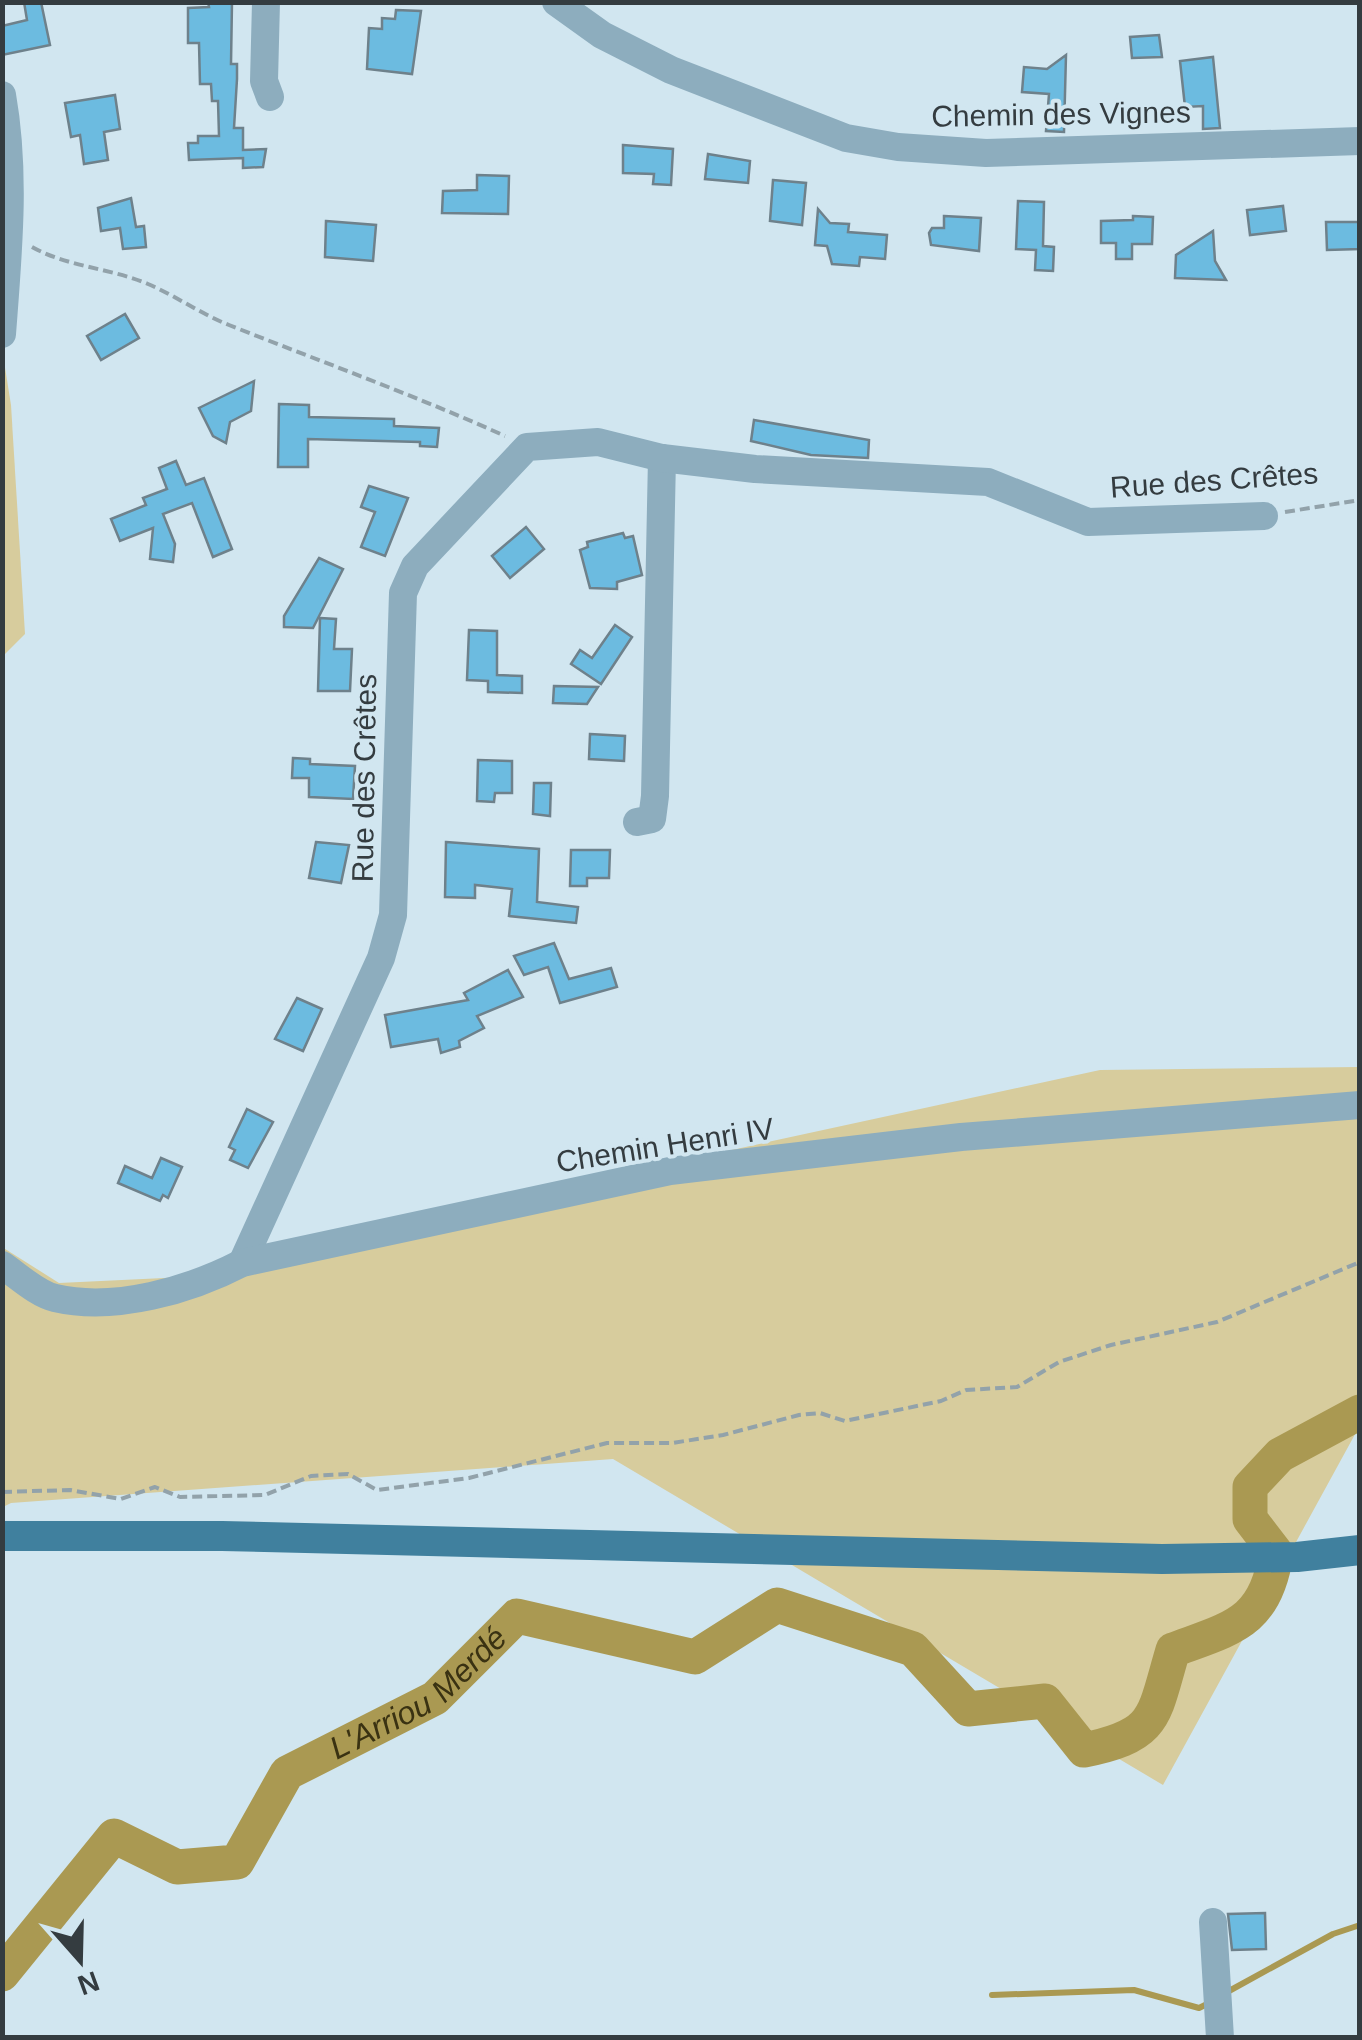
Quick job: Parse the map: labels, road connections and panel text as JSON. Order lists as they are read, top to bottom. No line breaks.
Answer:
{"streets":{"street":["Chemin des Vignes","Rue des Crêtes","Chemin Henri IV"]},"crossings":[["Rue des Crêtes","Chemin Henri IV"]],"water":["L'Arriou Merdé"],"north":"bottom"}
